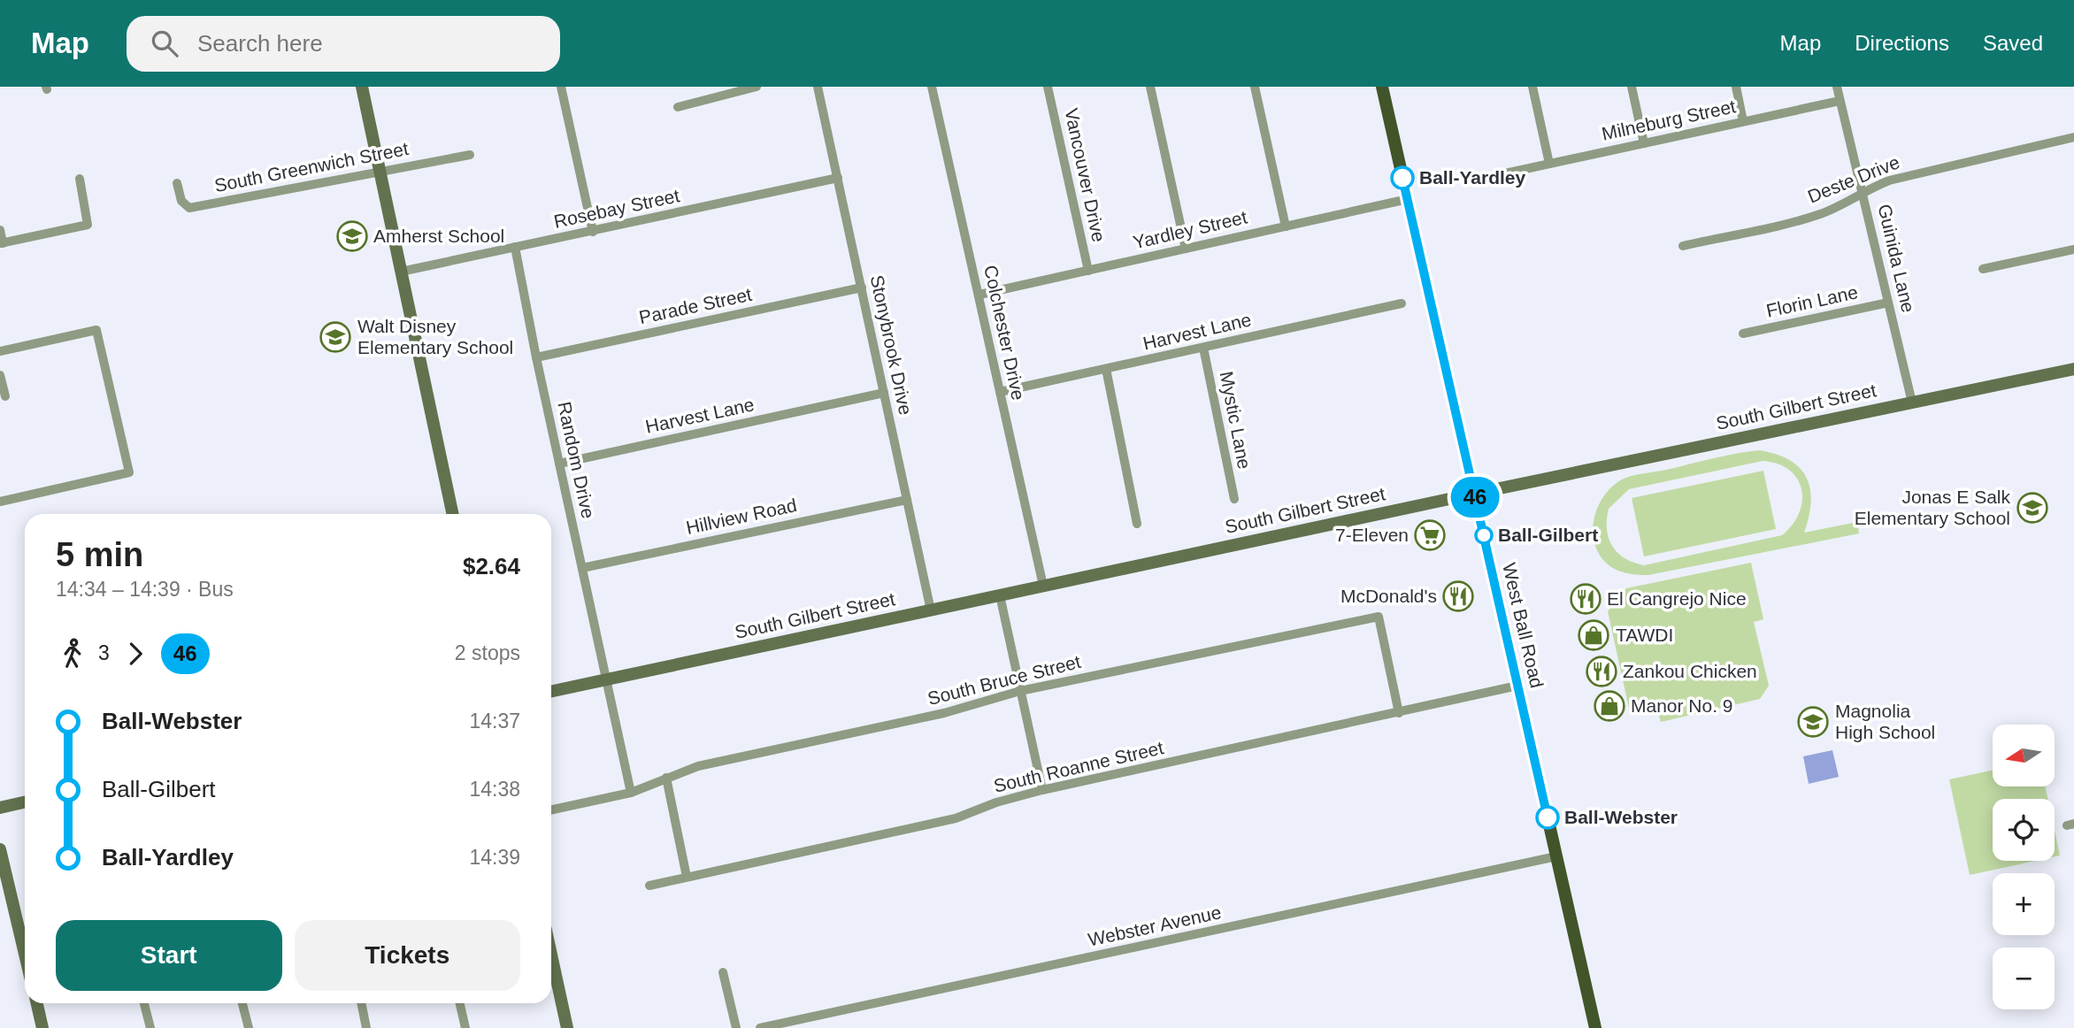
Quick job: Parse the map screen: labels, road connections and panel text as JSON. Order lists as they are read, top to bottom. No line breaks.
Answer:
{"streets":{"main road":["West Ball Road"],"street":["Milneburg Street","South Greenwich Street","Vancouver Drive","Deste Drive","Rosebay Street","Yardley Street","Guinida Lane","Florin Lane","Parade Street","Harvest Lane","Colchester Drive","Stonybrook Drive","South Gilbert Street","Mystic Lane","Random Drive","Hillview Road","South Bruce Street","South Roanne Street","Webster Avenue"]},"crossings":[["Milneburg Street","Guinida Lane"],["Vancouver Drive","Yardley Street"],["Deste Drive","Guinida Lane"],["Rosebay Street","Stonybrook Drive"],["Rosebay Street","Random Drive"],["Yardley Street","Colchester Drive"],["Yardley Street","West Ball Road"],["Guinida Lane","Florin Lane"],["Guinida Lane","South Gilbert Street"],["Parade Street","Stonybrook Drive"],["Parade Street","Random Drive"],["Harvest Lane","Colchester Drive"],["Harvest Lane","Stonybrook Drive"],["Harvest Lane","Mystic Lane"],["Harvest Lane","Random Drive"],["Colchester Drive","South Gilbert Street"],["Stonybrook Drive","South Gilbert Street"],["Stonybrook Drive","Hillview Road"],["South Gilbert Street","Random Drive"],["South Gilbert Street","West Ball Road"],["Random Drive","Hillview Road"],["Random Drive","South Bruce Street"],["West Ball Road","South Roanne Street"],["West Ball Road","Webster Avenue"],["South Bruce Street","South Roanne Street"]],"places":{"other":["Ball-Yardley","Ball-Gilbert","Ball-Webster"],"school or university":["Amherst School","Walt Disney Elementary School","Jonas E Salk Elementary School","Magnolia High School"],"supermarket":["7-Eleven"],"restaurant":["McDonald's","El Cangrejo Nice","Zankou Chicken"],"shop":["TAWDI","Manor No. 9"]},"lines":["bus line 46"],"north":"left","page":{"header":"Map","search":"Search here","nav":["Map","Directions","Saved"],"on_map":"46","heading":["5 min","14:34 – 14:39 · Bus","$2.64"],"legs":["3","46","2 stops"],"list":[{"name":"Ball-Webster","value":"14:37"},{"name":"Ball-Gilbert","value":"14:38"},{"name":"Ball-Yardley","value":"14:39"}],"map_buttons":["+","−"],"buttons":["Start","Tickets"]}}
